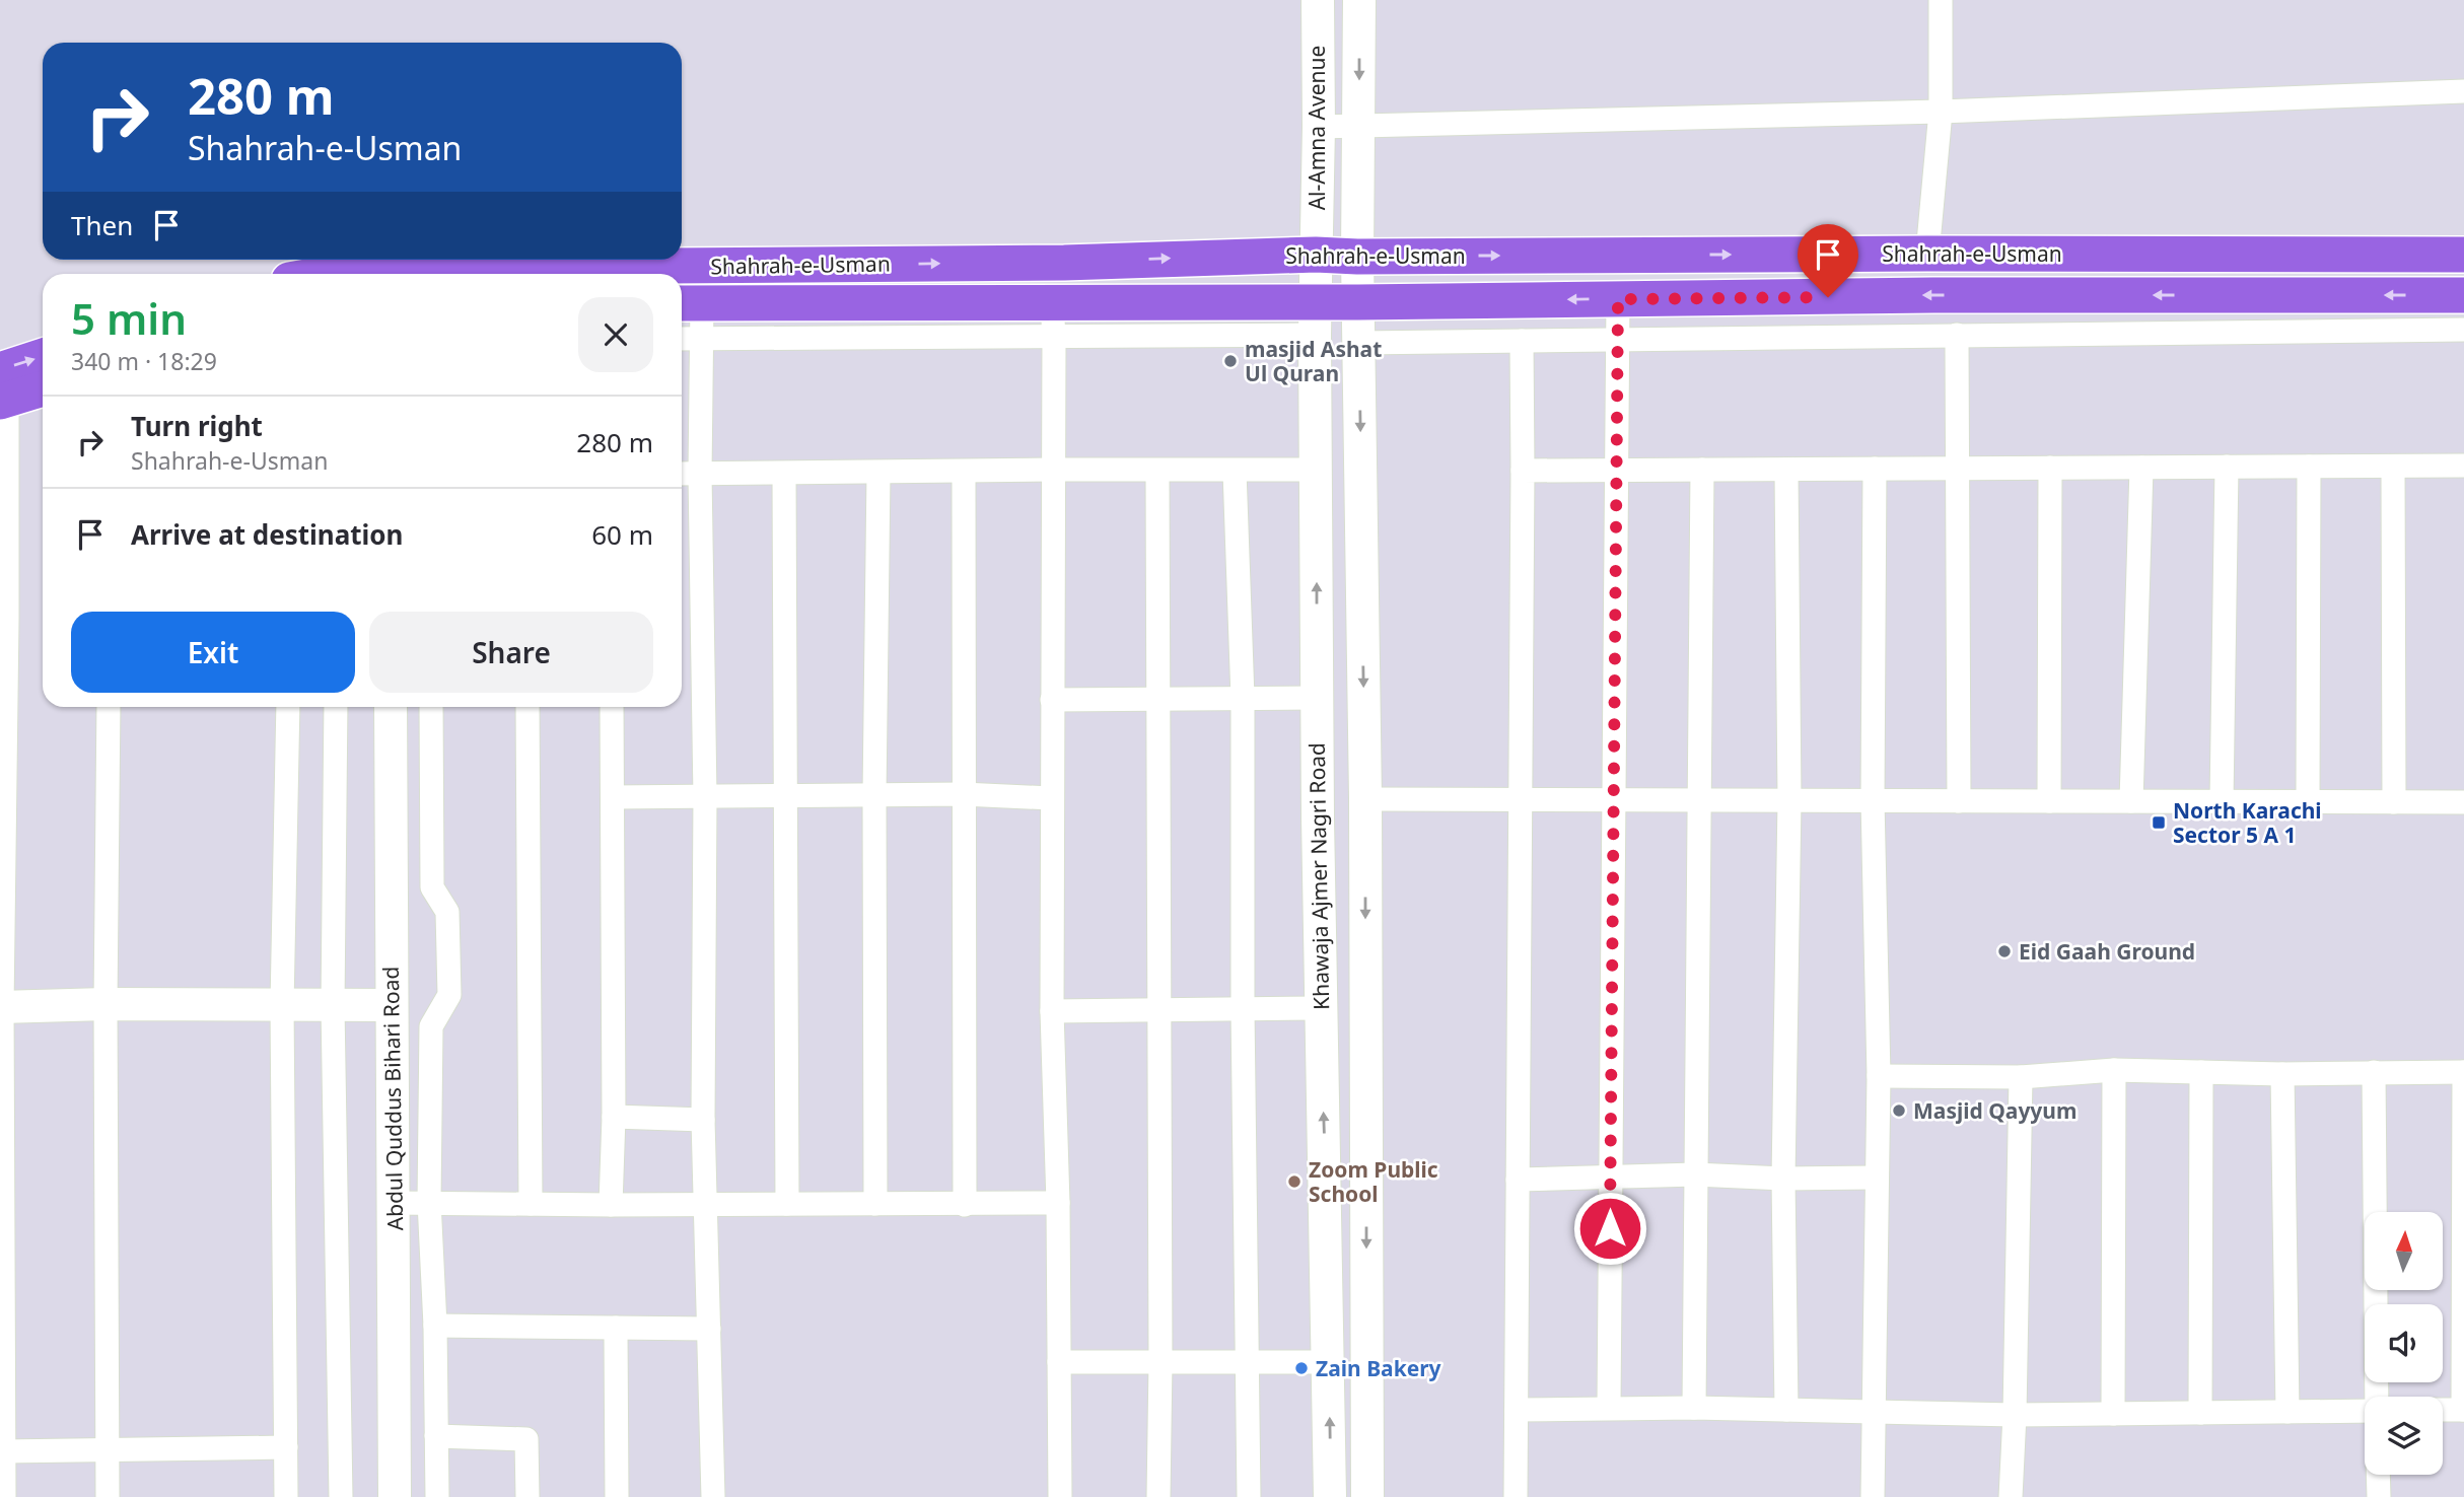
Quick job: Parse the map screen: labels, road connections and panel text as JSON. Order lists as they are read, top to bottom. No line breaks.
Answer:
{"streets":{"main road":["Al-Amna Avenue","Shahrah-e-Usman","Khawaja Ajmer Nagri Road","Abdul Quddus Bihari Road"]},"crossings":[["Al-Amna Avenue","Shahrah-e-Usman"],["Al-Amna Avenue","Khawaja Ajmer Nagri Road"],["Shahrah-e-Usman","Khawaja Ajmer Nagri Road"]],"places":{"other":["masjid Ashat Ul Quran","Eid Gaah Ground","Masjid Qayyum","Zoom Public School","Zain Bakery"],"transit":["North Karachi Sector 5 A 1"]},"north":"top","page":{"turn":["280 m","Shahrah-e-Usman"],"then":"Then","heading":["5 min","340 m · 18:29"],"list":[{"name":"Turn right","note":"Shahrah-e-Usman","value":"280 m"},{"name":"Arrive at destination","value":"60 m"}],"buttons":["Exit","Share"]}}
